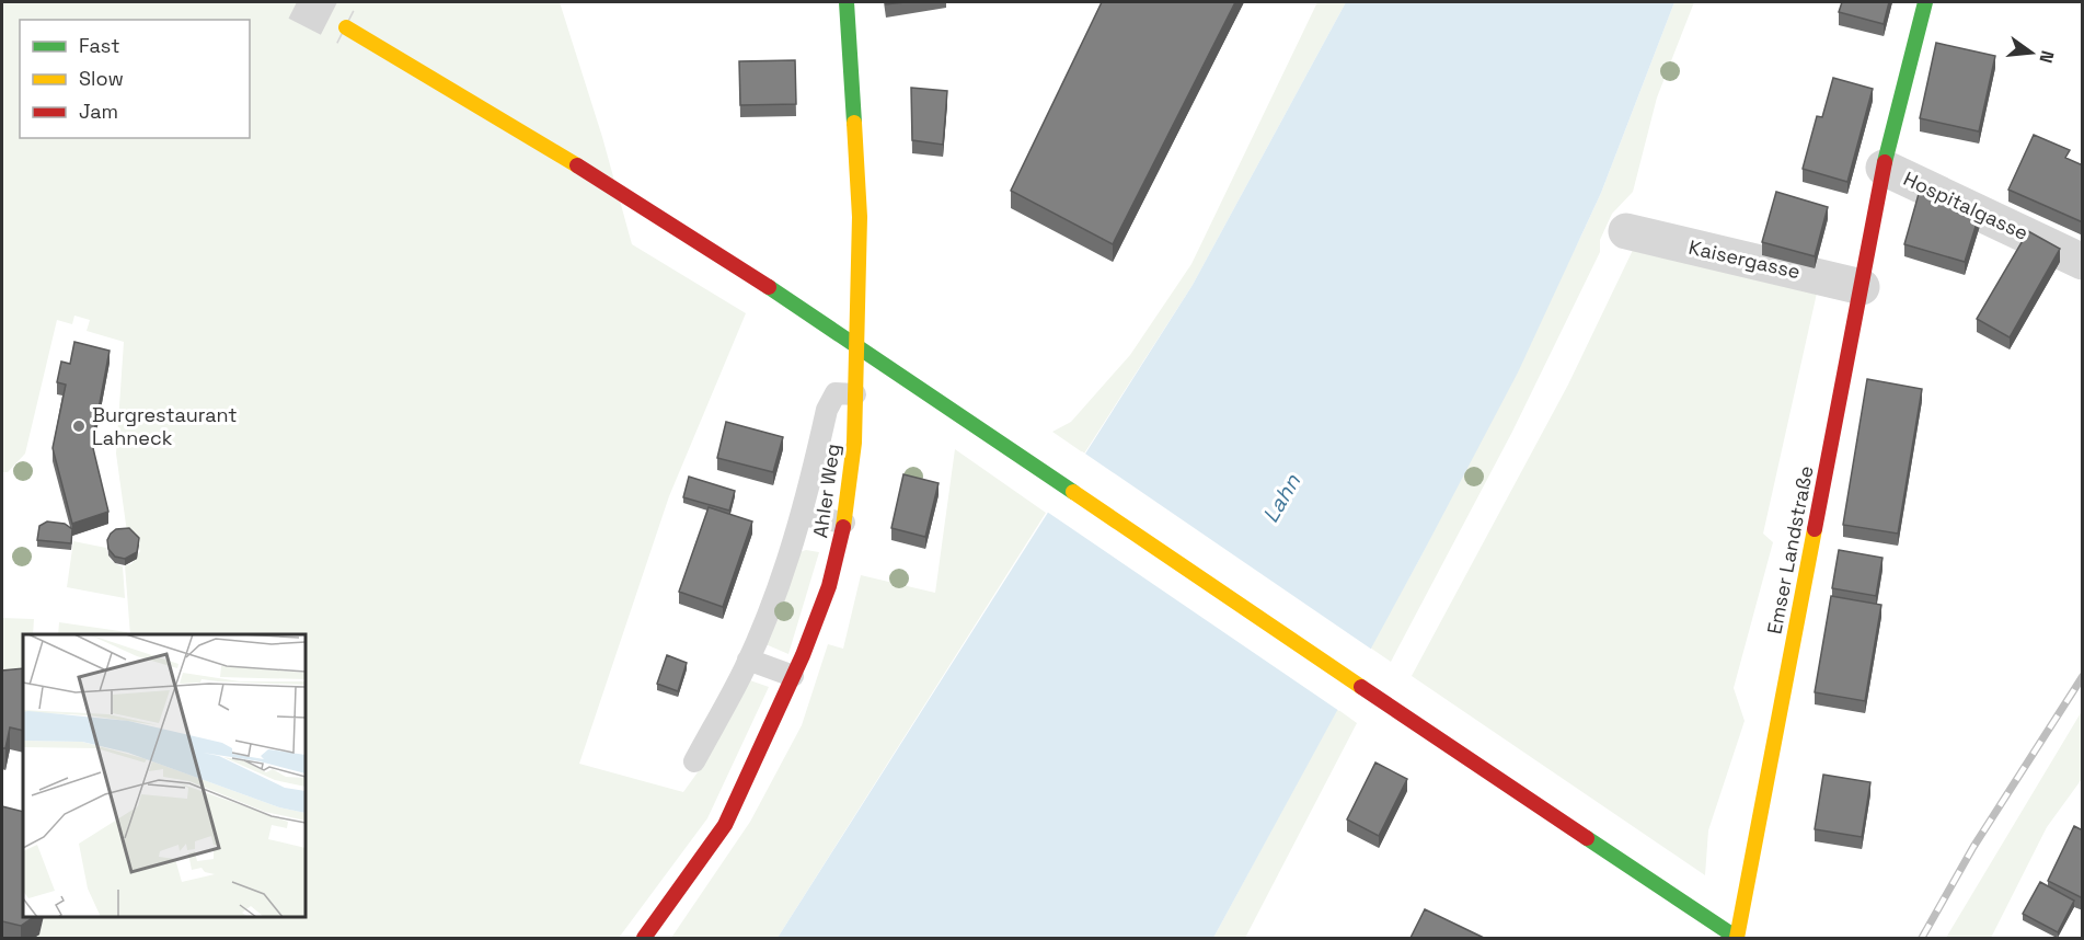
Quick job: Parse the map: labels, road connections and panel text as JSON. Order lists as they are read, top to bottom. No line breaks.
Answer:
{"streets":{"street":["Hospitalgasse","Kaisergasse","Ahler Weg","Emser Landstraße"]},"crossings":[["Hospitalgasse","Emser Landstraße"],["Kaisergasse","Emser Landstraße"]],"water":["Lahn"],"places":["Burgrestaurant Lahneck"],"legend":["Fast","Slow","Jam"],"north":"right"}
